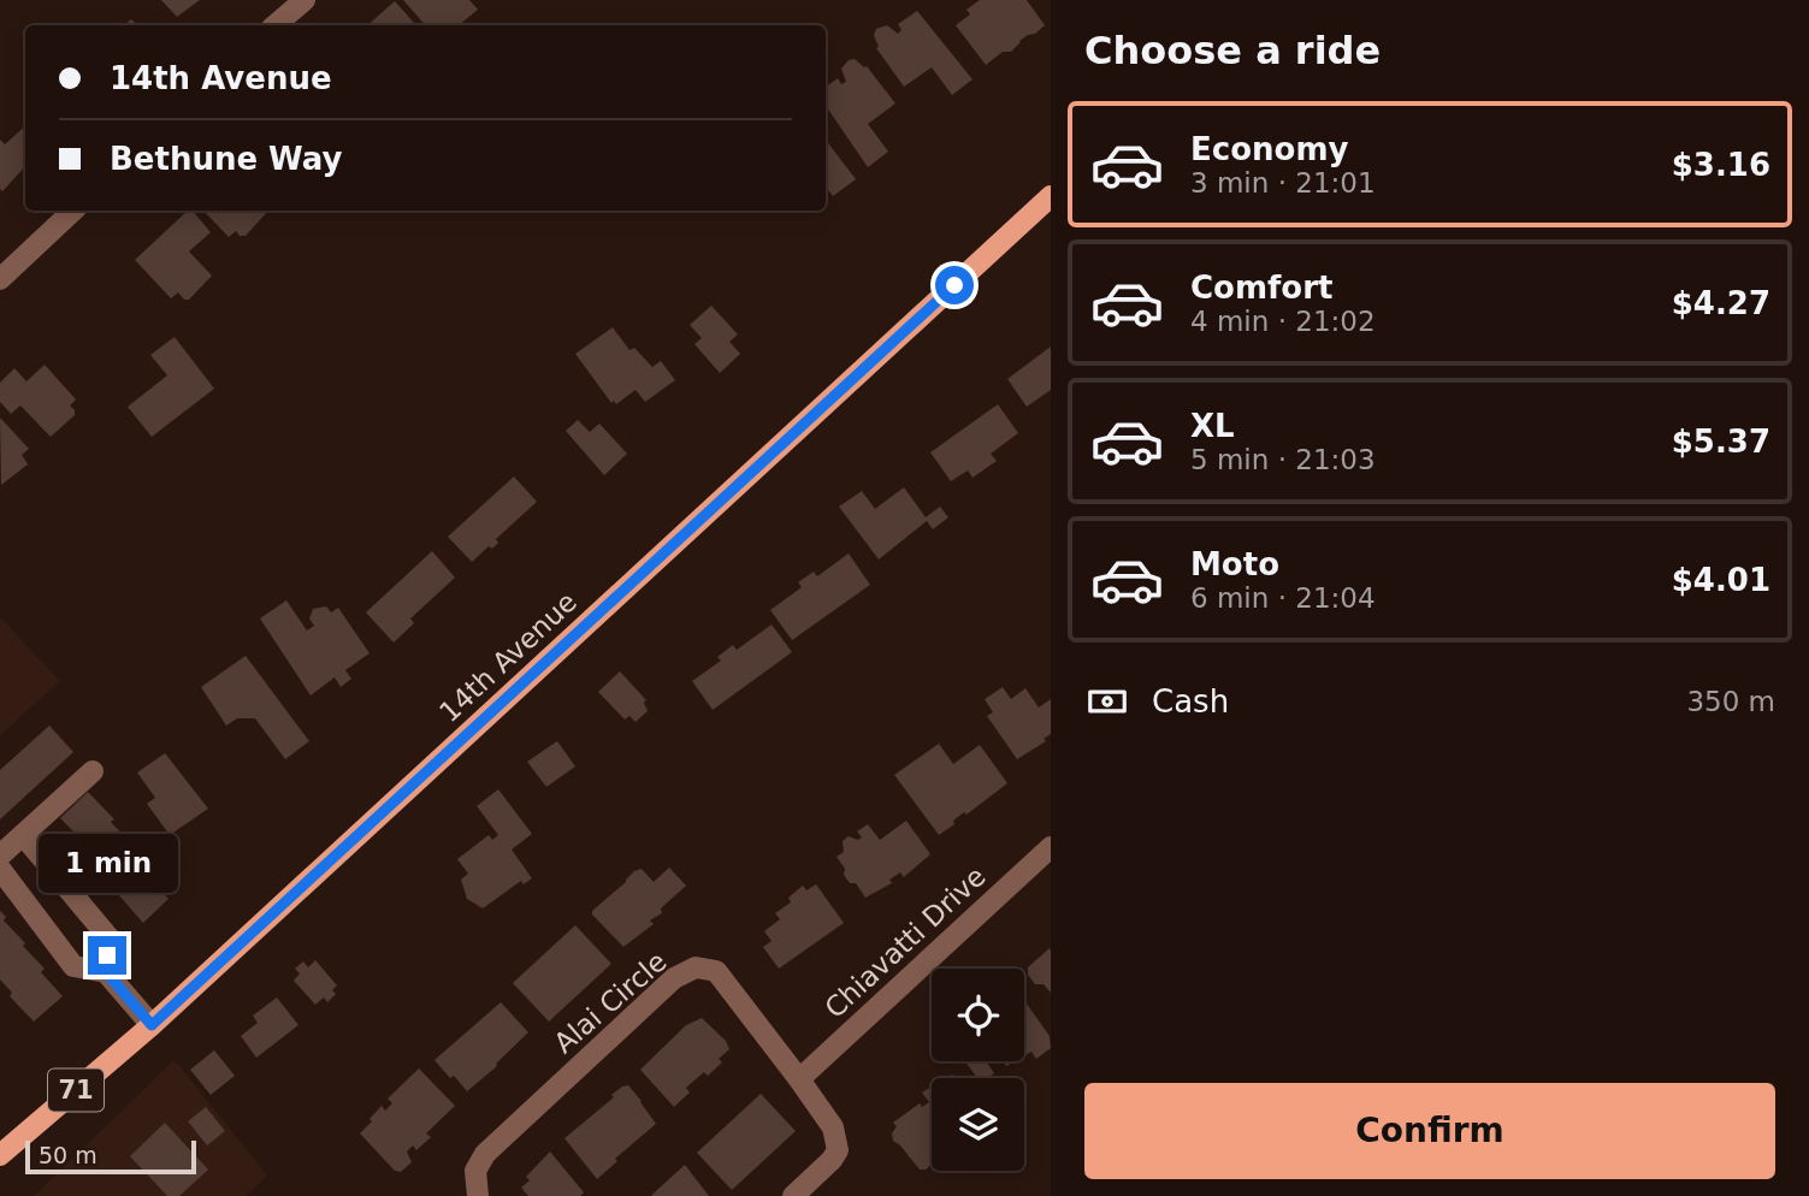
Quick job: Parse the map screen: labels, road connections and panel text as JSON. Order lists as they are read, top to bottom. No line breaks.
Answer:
{"streets":{"main road":["14th Avenue","71"],"street":["Chiavatti Drive","Alai Circle"]},"crossings":[["Chiavatti Drive","Alai Circle"]],"scale_bar":"50 m","page":{"heading":"Choose a ride","banner":["14th Avenue","Bethune Way"],"list":[{"name":"Economy","note":"3 min · 21:01","value":"$3.16"},{"name":"Comfort","note":"4 min · 21:02","value":"$4.27"},{"name":"XL","note":"5 min · 21:03","value":"$5.37"},{"name":"Moto","note":"6 min · 21:04","value":"$4.01"}],"pay":["Cash","350 m"],"bubble":"1 min","buttons":"Confirm","scale":"50 m"}}
